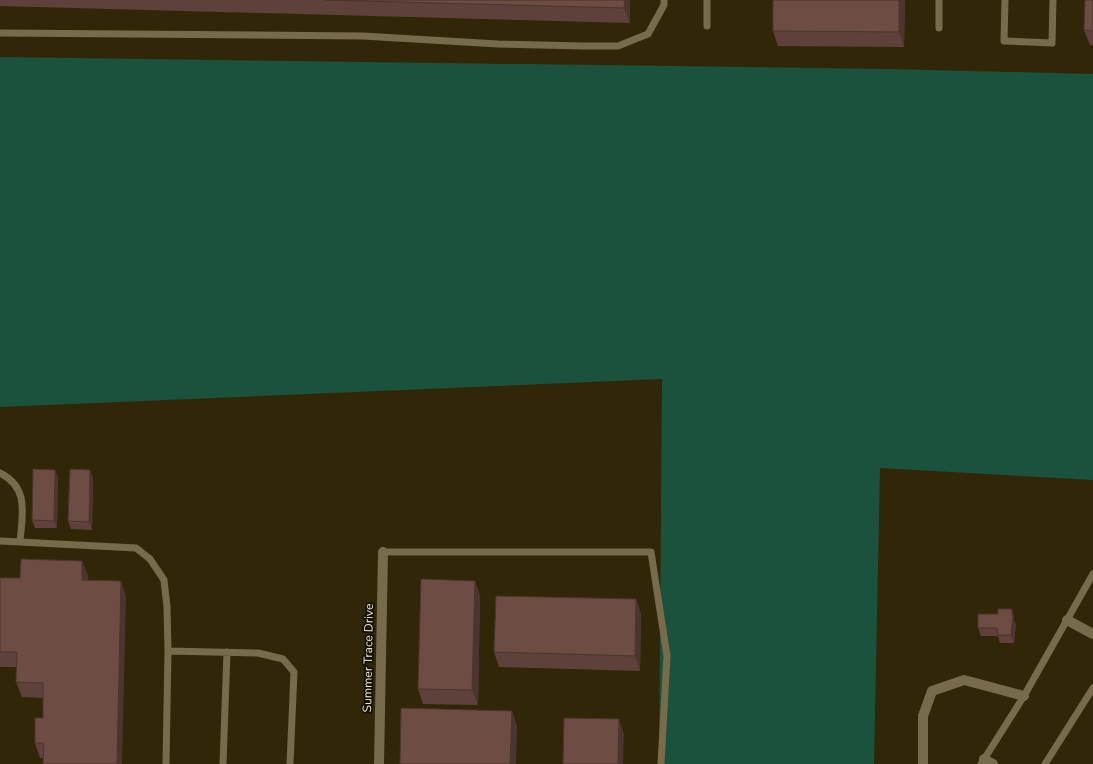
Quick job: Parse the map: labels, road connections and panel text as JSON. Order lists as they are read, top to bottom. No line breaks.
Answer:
{"streets":{"street":["Summer Trace Drive"]}}
